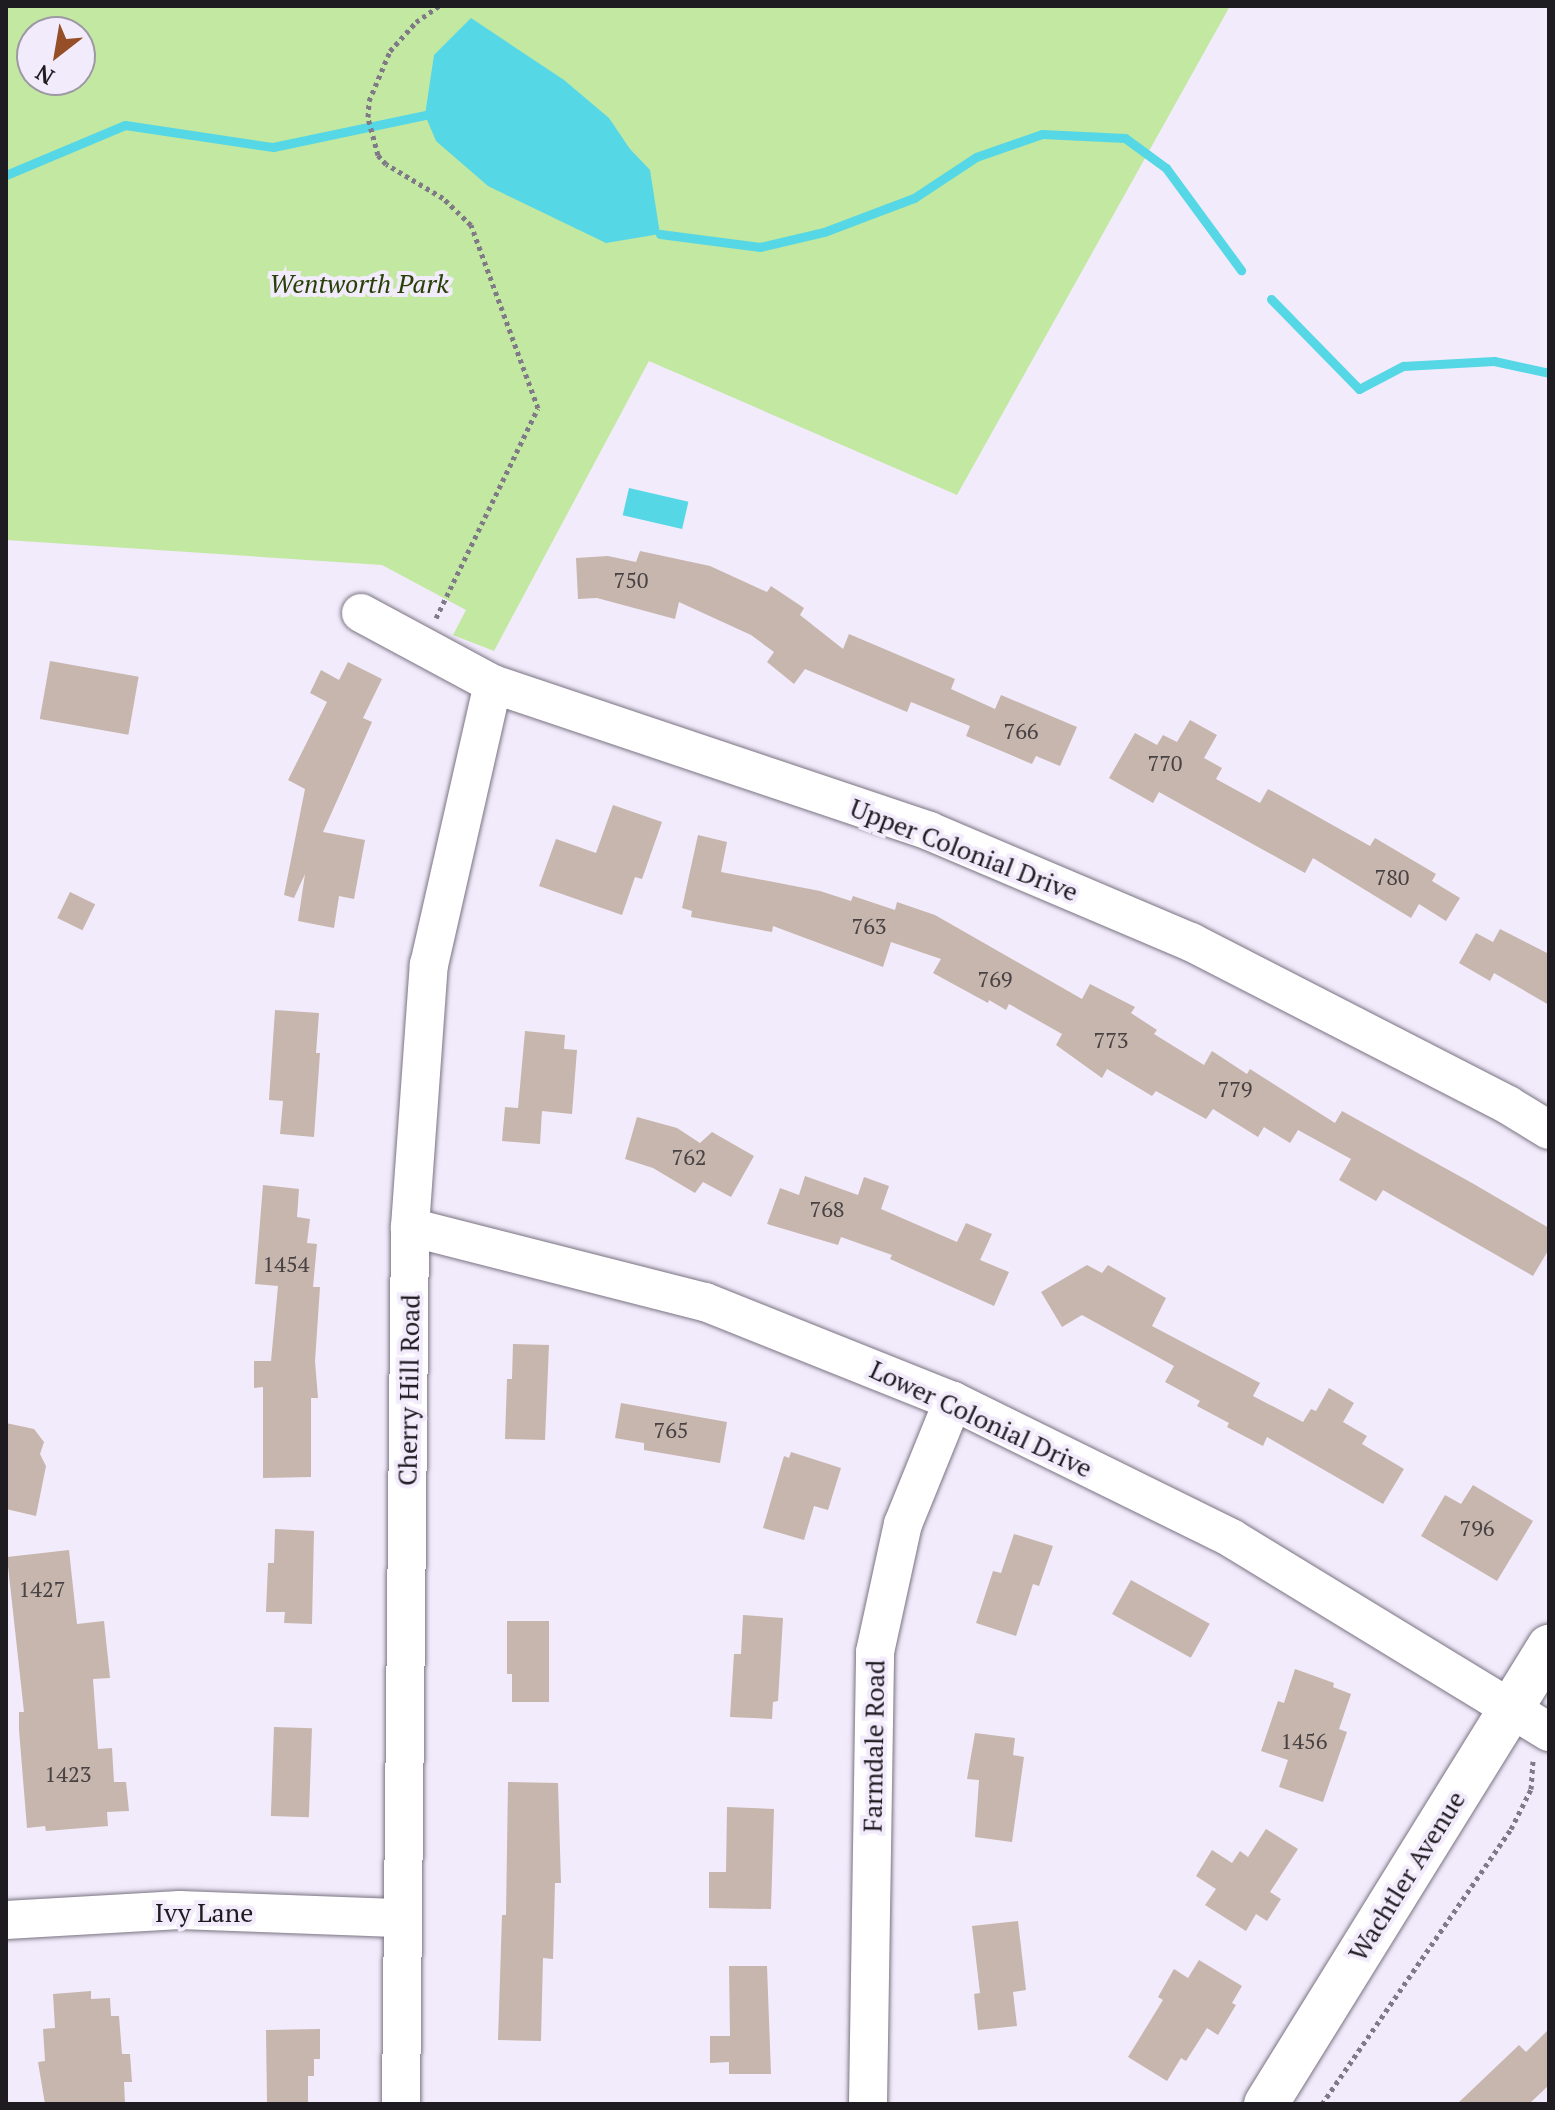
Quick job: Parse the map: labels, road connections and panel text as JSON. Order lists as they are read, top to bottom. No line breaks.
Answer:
{"streets":{"street":["Upper Colonial Drive","Cherry Hill Road","Lower Colonial Drive","Farmdale Road","Wachtler Avenue","Ivy Lane"]},"crossings":[["Upper Colonial Drive","Cherry Hill Road"],["Cherry Hill Road","Lower Colonial Drive"],["Cherry Hill Road","Ivy Lane"],["Lower Colonial Drive","Farmdale Road"],["Lower Colonial Drive","Wachtler Avenue"]],"parks":["Wentworth Park"],"house_numbers":["750","766","770","780","763","769","773","779","762","768","1454","765","796","1427","1456","1423"],"north":"bottom left"}
